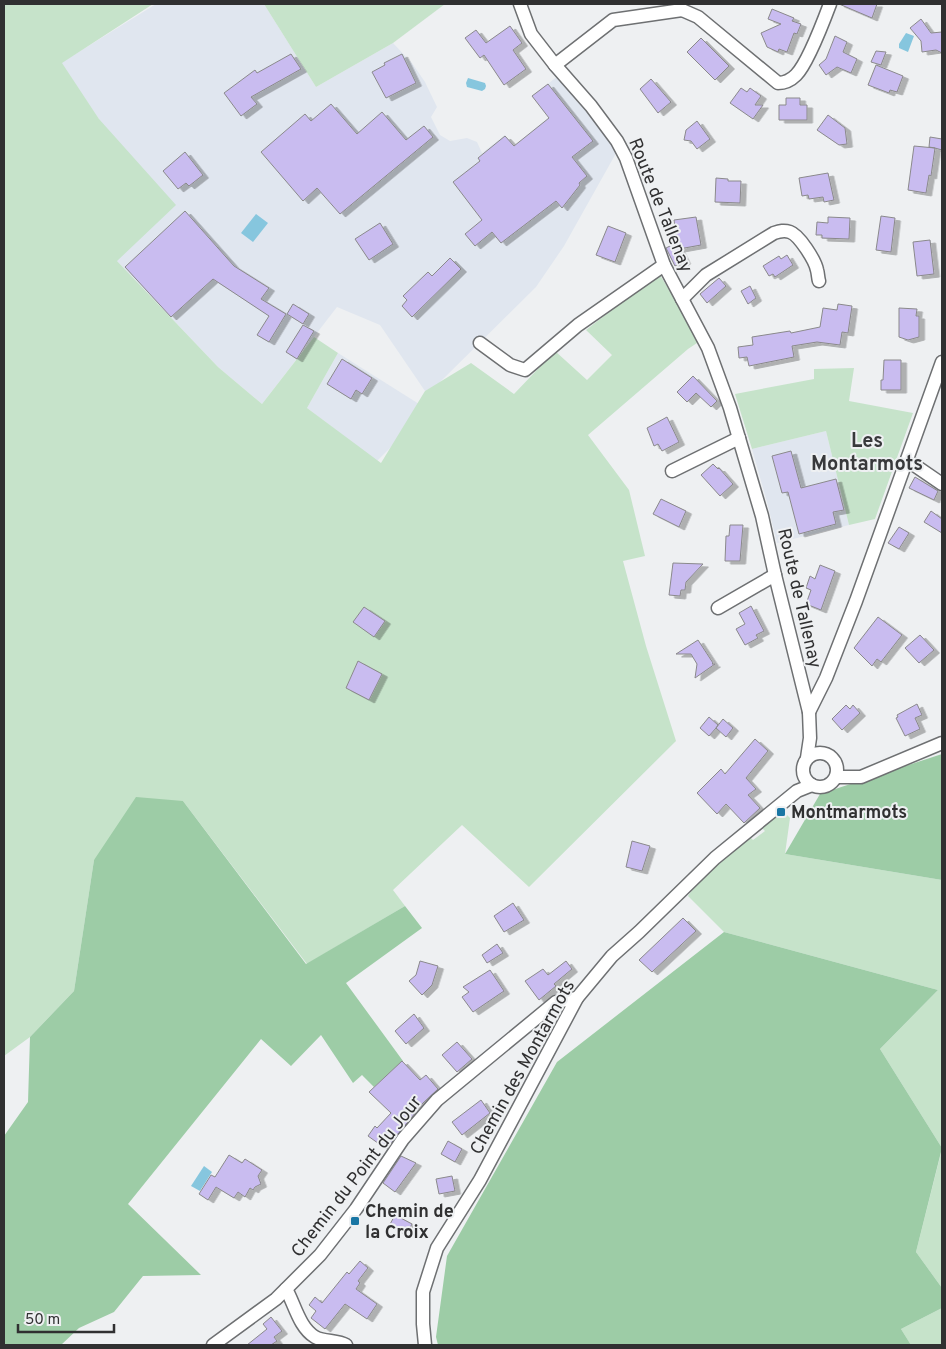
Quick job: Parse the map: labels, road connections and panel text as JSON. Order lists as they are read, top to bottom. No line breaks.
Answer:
{"streets":{"street":["Route de Tallenay","Chemin des Montarmots","Chemin du Point du Jour"]},"crossings":[["Route de Tallenay","Chemin des Montarmots"],["Chemin des Montarmots","Chemin du Point du Jour"]],"districts":["Les Montarmots"],"places":{"transit":["Montmarmots","Chemin de la Croix"]},"scale_bar":"50 m"}
